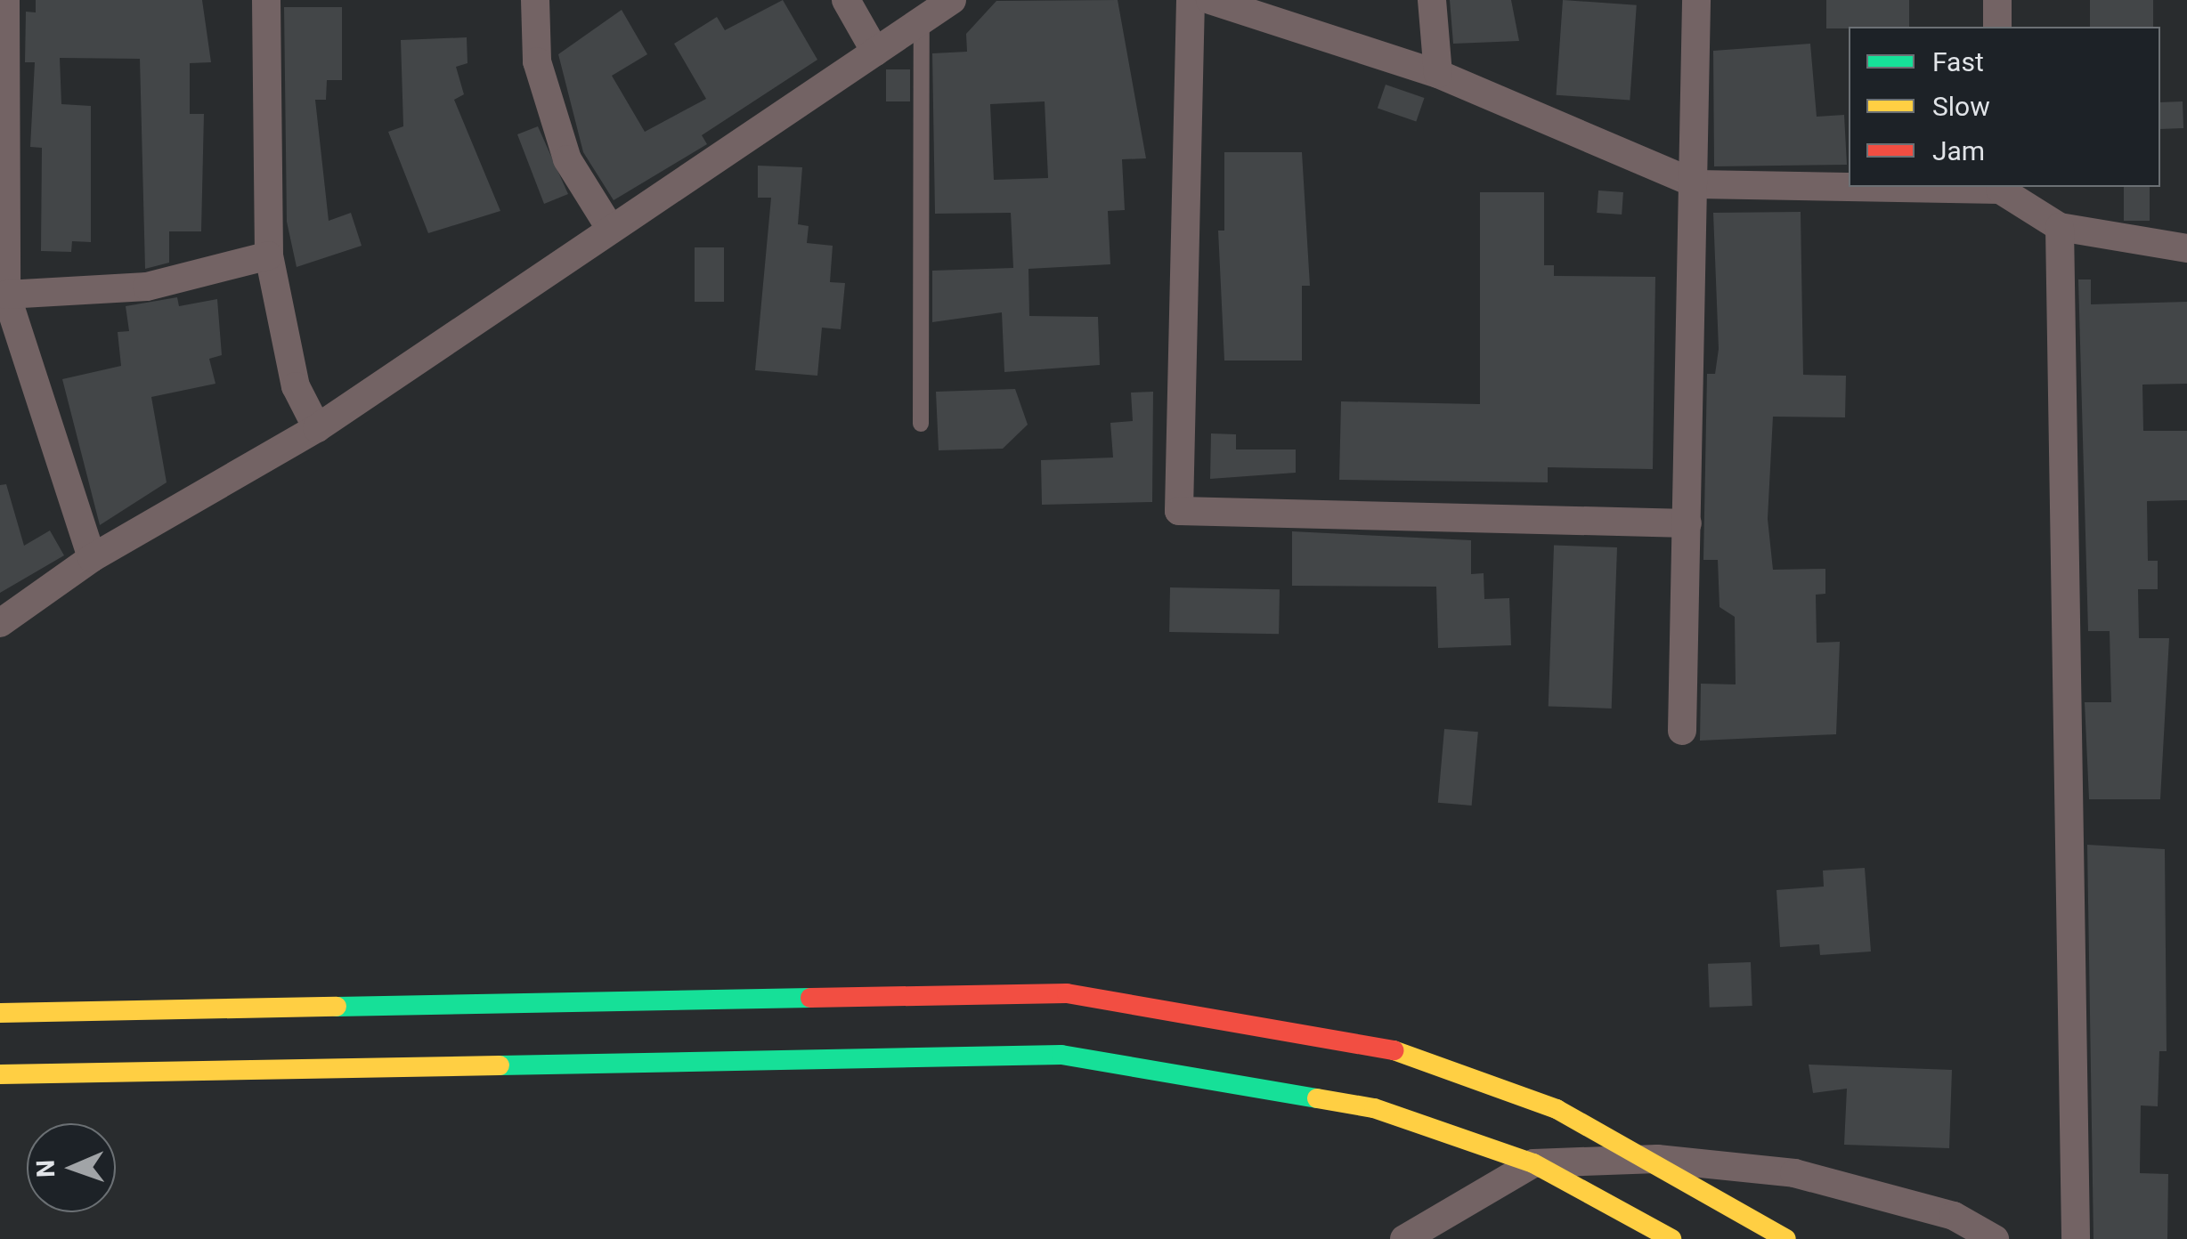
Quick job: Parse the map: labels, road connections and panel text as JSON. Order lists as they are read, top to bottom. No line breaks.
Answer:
{"legend":["Fast","Slow","Jam"],"north":"left"}
